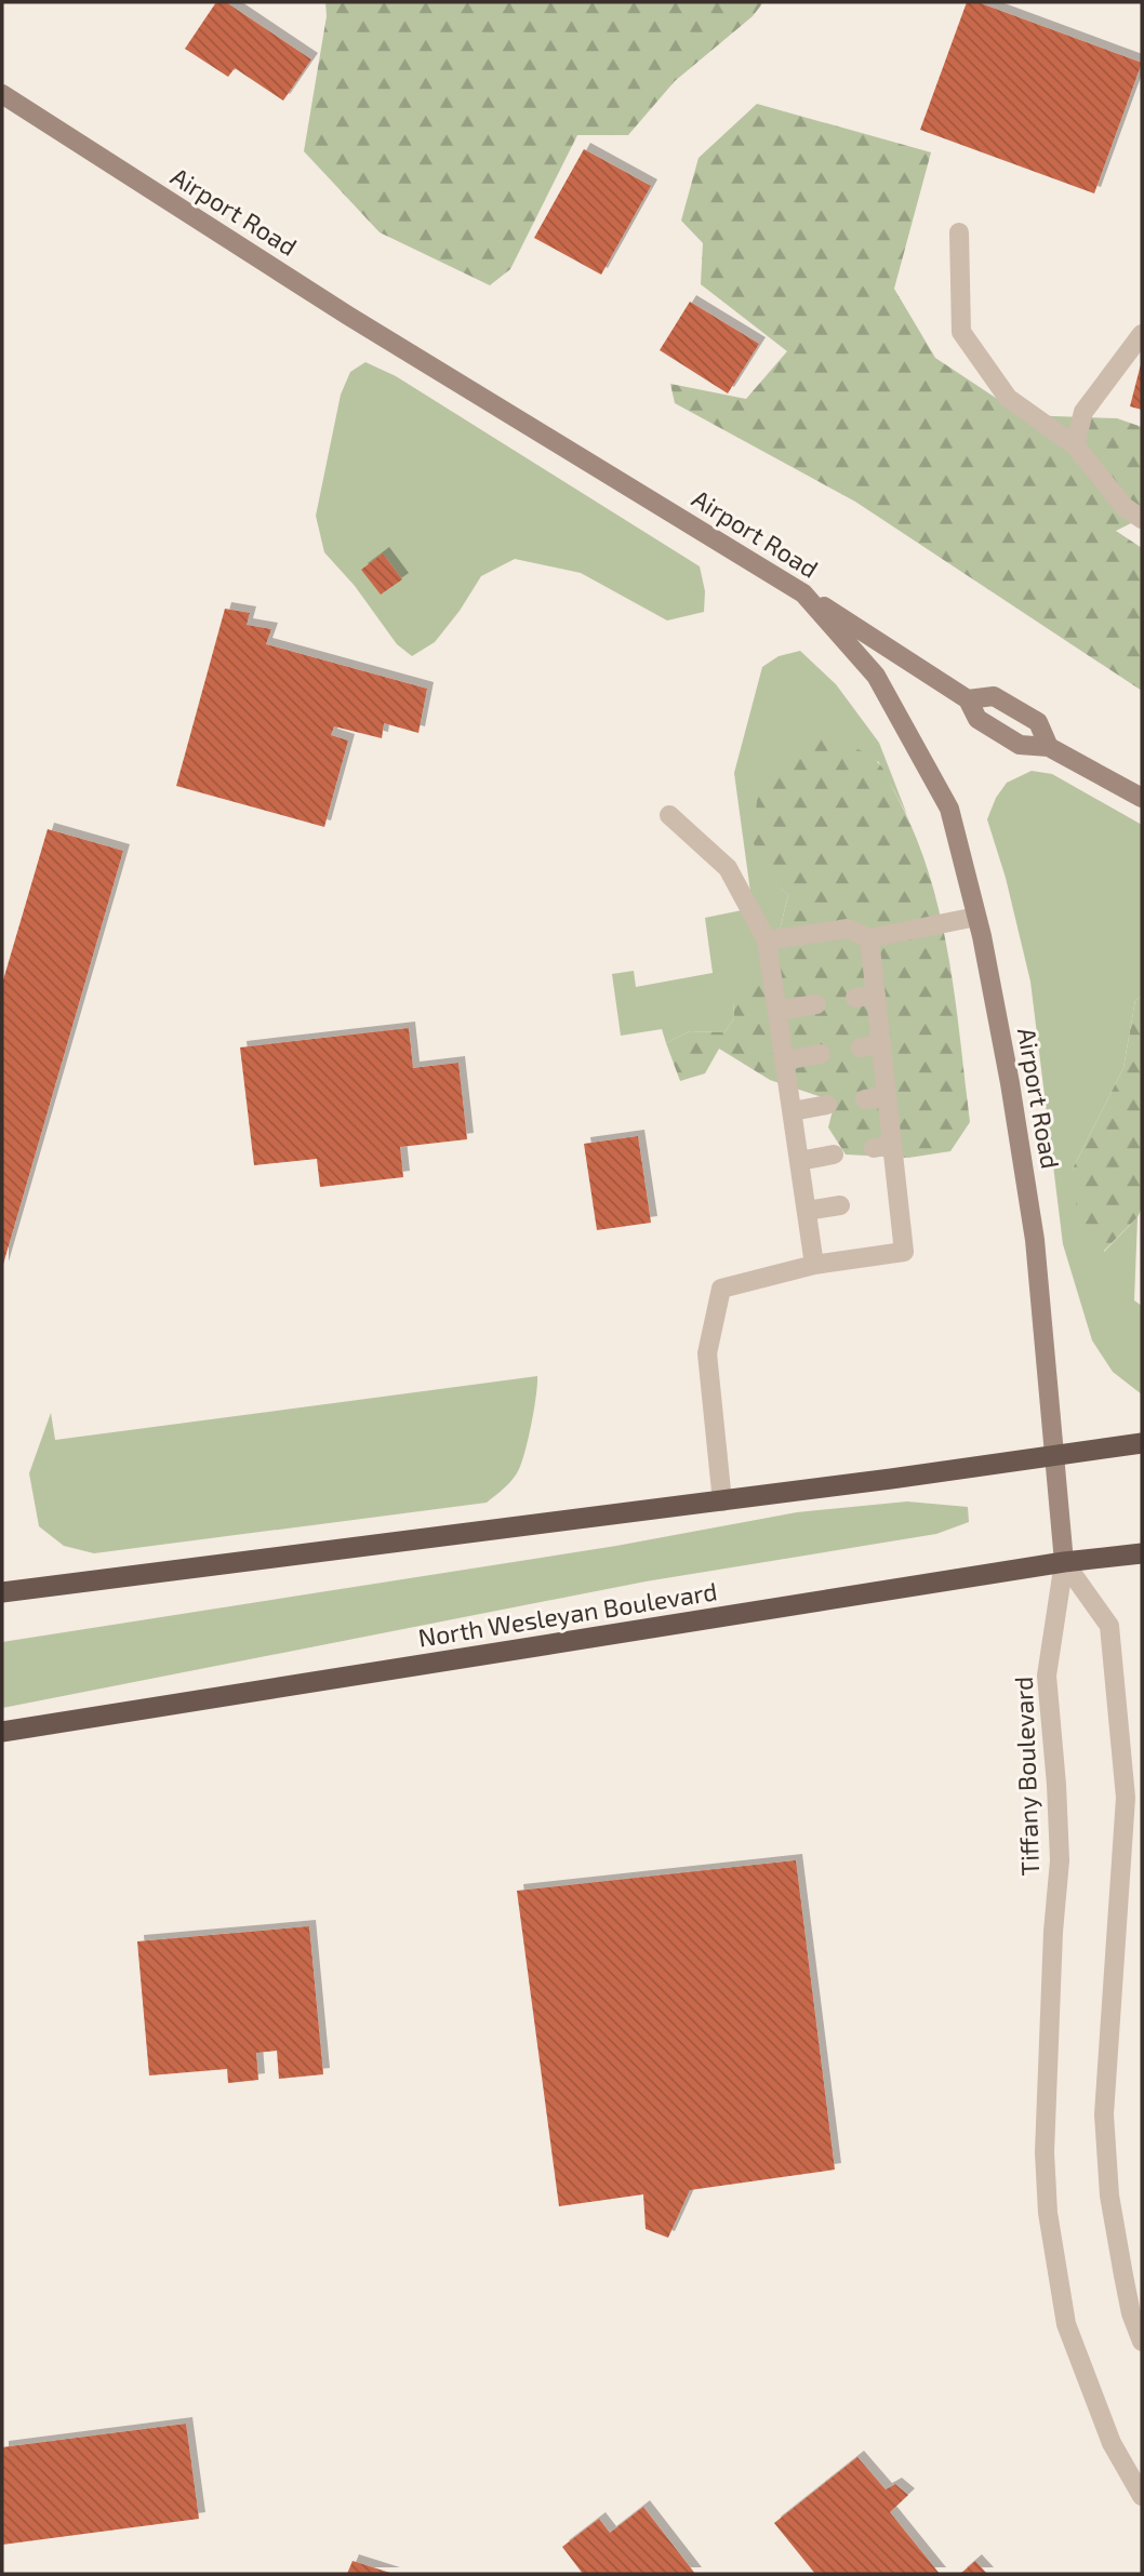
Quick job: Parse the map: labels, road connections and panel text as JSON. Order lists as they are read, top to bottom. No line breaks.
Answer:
{"streets":{"highway":["North Wesleyan Boulevard"],"main road":["Airport Road"],"street":["Tiffany Boulevard"]},"crossings":[["Airport Road","North Wesleyan Boulevard"],["Airport Road","Tiffany Boulevard"],["North Wesleyan Boulevard","Tiffany Boulevard"]]}
